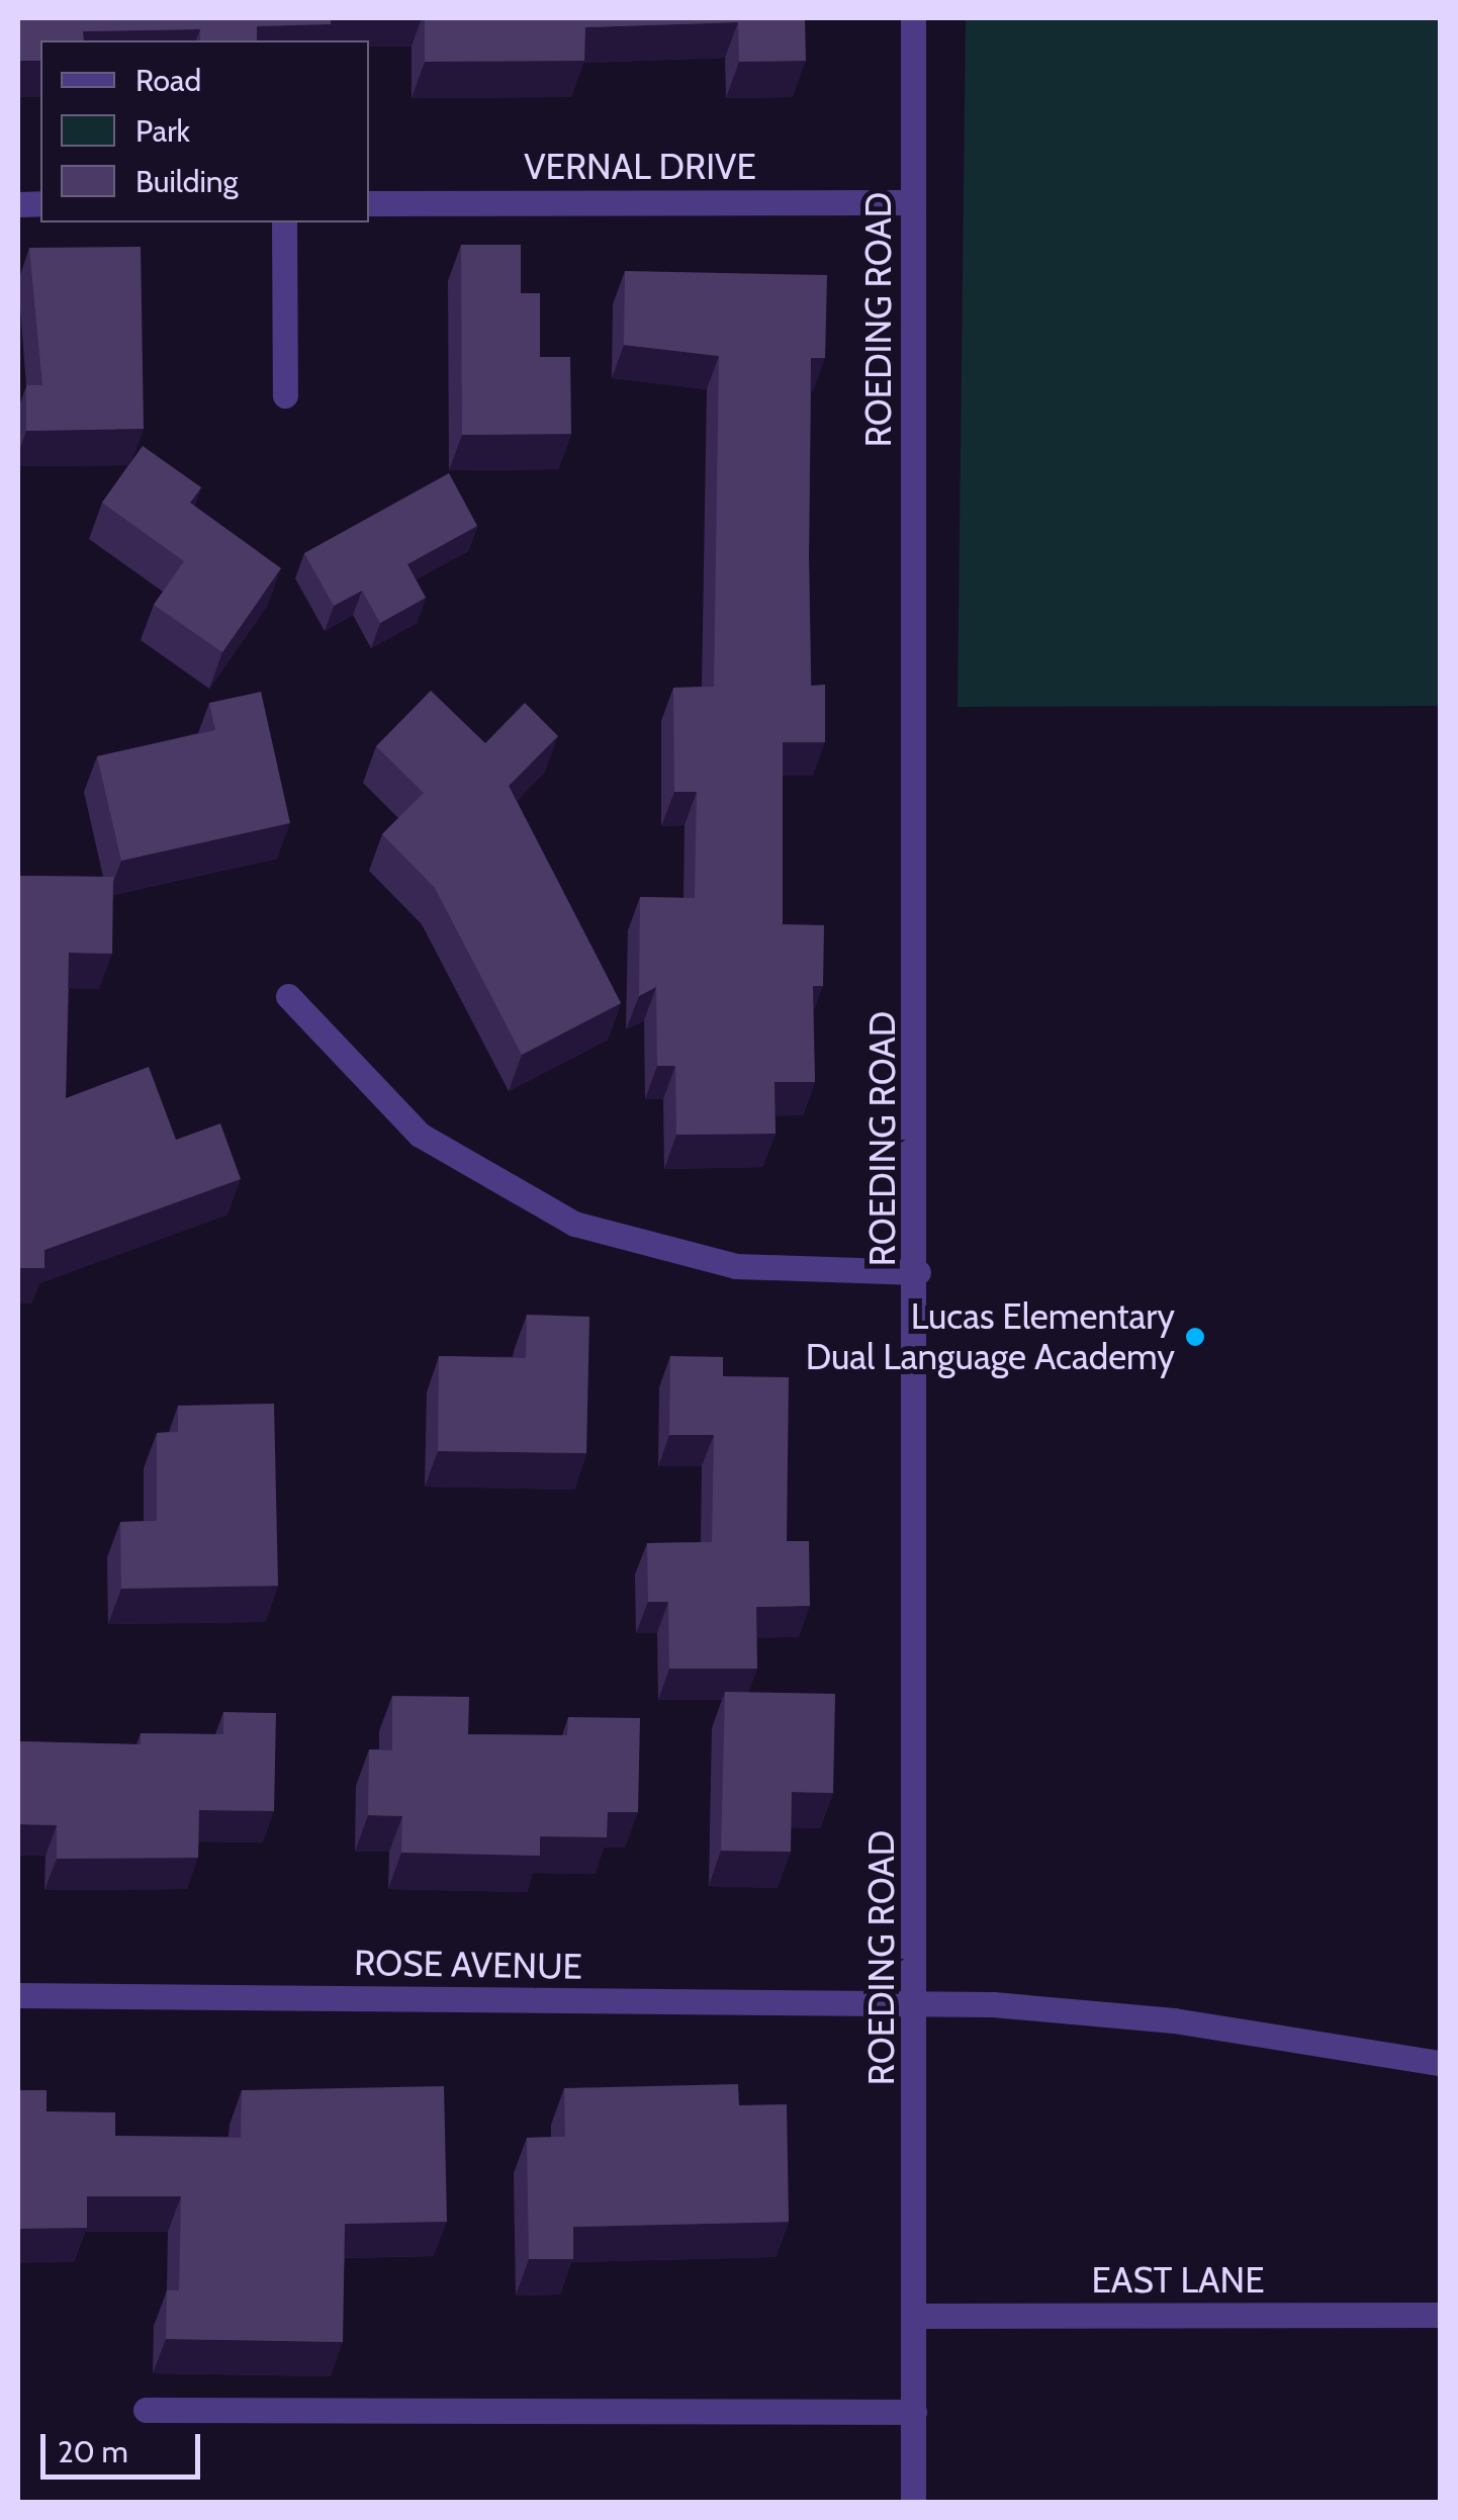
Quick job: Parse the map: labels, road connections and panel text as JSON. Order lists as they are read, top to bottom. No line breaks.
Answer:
{"streets":{"street":["VERNAL DRIVE","ROEDING ROAD","ROSE AVENUE","EAST LANE"]},"crossings":[["VERNAL DRIVE","ROEDING ROAD"],["ROEDING ROAD","ROSE AVENUE"],["ROEDING ROAD","EAST LANE"]],"places":["Lucas Elementary Dual Language Academy"],"legend":["Road","Park","Building"],"scale_bar":"20 m"}
